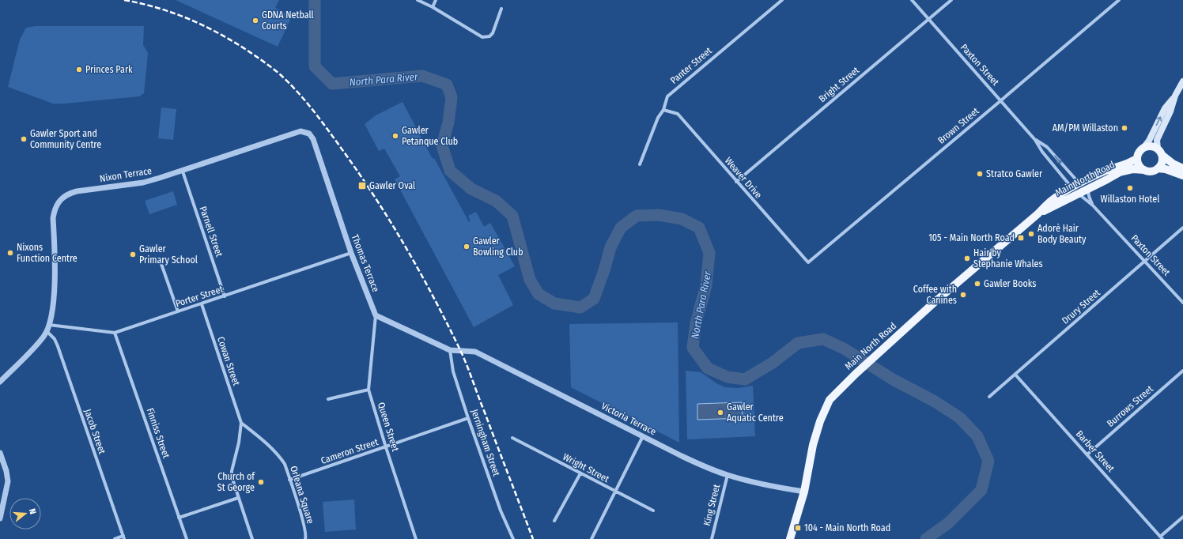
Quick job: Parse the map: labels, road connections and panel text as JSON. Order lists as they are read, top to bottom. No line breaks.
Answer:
{"streets":{"main road":["Main North Road"],"street":["Paxton Street","Panter Street","Bright Street","Brown Street","Nixon Terrace","Weaver Drive","Parnell Street","Thomas Terrace","Porter Street","Drury Street","Cowan Street","Burrows Street","Victoria Terrace","Queen Street","Jacob Street","Finniss Street","Jerningham Street","Cameron Street","Barber Street","Wright Street","Orleana Square","King Street"]},"crossings":[["Paxton Street","Bright Street"],["Paxton Street","Brown Street"],["Paxton Street","Main North Road"],["Paxton Street","Drury Street"],["Panter Street","Weaver Drive"],["Bright Street","Weaver Drive"],["Brown Street","Weaver Drive"],["Nixon Terrace","Parnell Street"],["Nixon Terrace","Thomas Terrace"],["Nixon Terrace","Porter Street"],["Nixon Terrace","Jacob Street"],["Main North Road","Victoria Terrace"],["Parnell Street","Porter Street"],["Thomas Terrace","Porter Street"],["Thomas Terrace","Queen Street"],["Porter Street","Cowan Street"],["Porter Street","Finniss Street"],["Drury Street","Barber Street"],["Cowan Street","Orleana Square"],["Burrows Street","Barber Street"],["Victoria Terrace","Jerningham Street"],["Victoria Terrace","King Street"],["Queen Street","Cameron Street"],["Jerningham Street","Cameron Street"],["Cameron Street","Orleana Square"]],"water":["North Para River"],"places":{"other":["GDNA Netball Courts","Princes Park","AM/PM Willaston","Gawler Petanque Club","Gawler Sport and Community Centre","Stratco Gawler","Willaston Hotel","Adorè Hair Body Beauty","Gawler Bowling Club","Nixons Function Centre","Gawler Primary School","Hair by Stephanie Whales","Gawler Books","Coffee with Canines","Gawler Aquatic Centre","Church of St George"],"transit":["Gawler Oval","105 - Main North Road","104 - Main North Road"]},"north":"right"}
